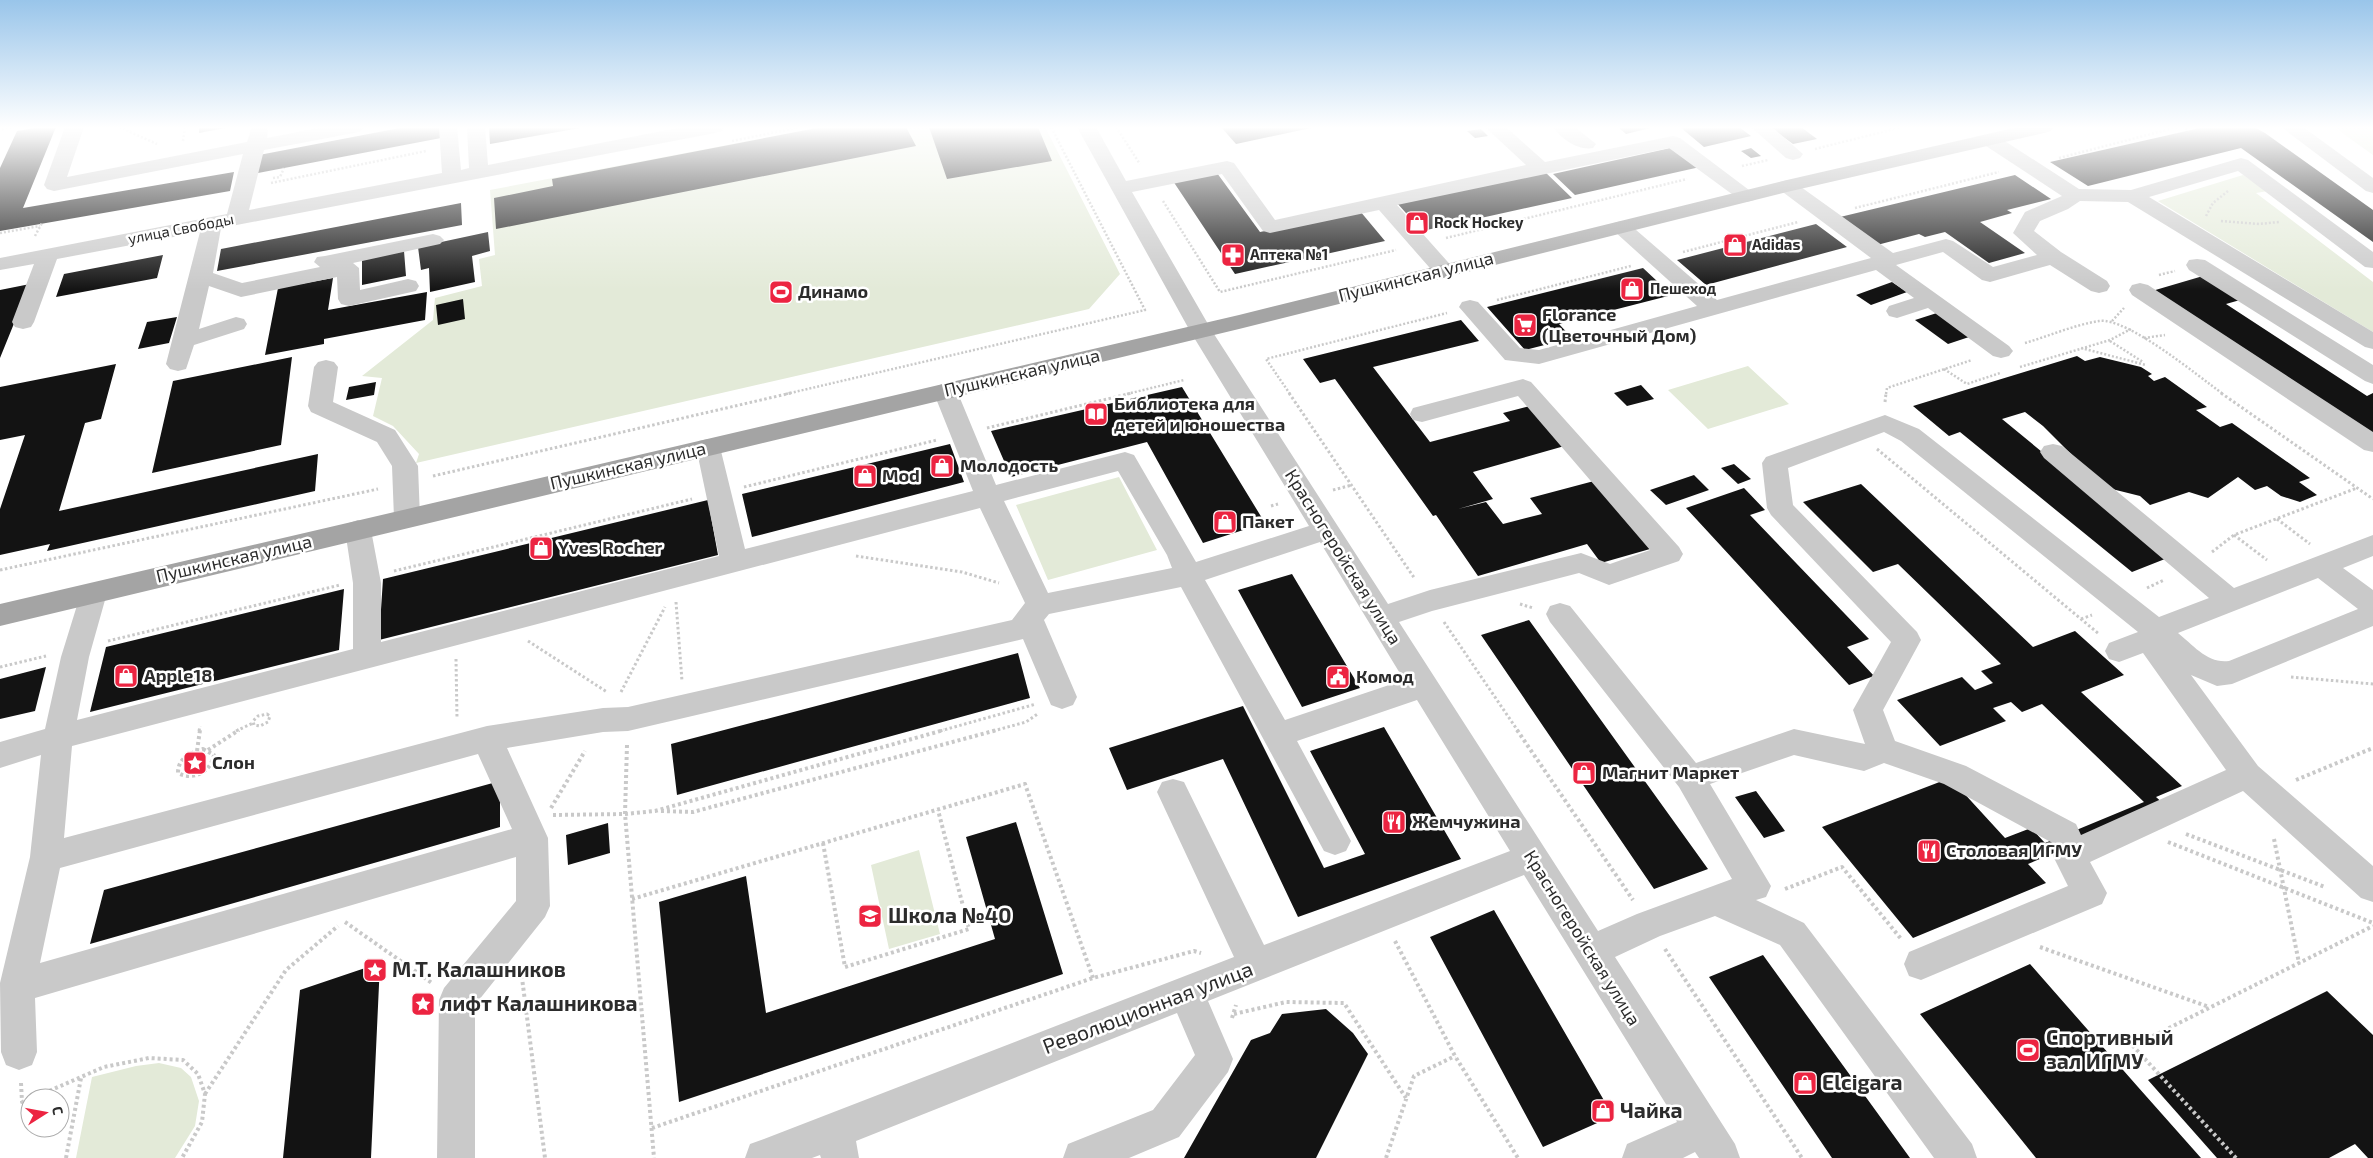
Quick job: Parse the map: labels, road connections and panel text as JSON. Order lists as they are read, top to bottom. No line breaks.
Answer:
{"streets":{"main road":["Пушкинская улица"],"street":["улица Свободы","Красногеройская улица","Революционная улица"]},"crossings":[["Пушкинская улица","Красногеройская улица"],["Красногеройская улица","Революционная улица"]],"places":{"shop":["Rock Hockey","Adidas","Пешеход","Молодость","Mod","Пакет","Yves Rocher","Apple18","Магнит Маркет","Elcigara","Чайка"],"pharmacy":["Аптека №1"],"sports":["Динамо","Спортивный зал ИГМУ"],"supermarket":["Florance (Цветочный Дом)"],"library":["Библиотека для детей и юношества"],"public building":["Комод"],"place":["Слон","М.Т. Калашников","лифт Калашникова"],"restaurant":["Жемчужина","Столовая ИГМУ"],"school or university":["Школа №40"]},"north":"right"}
